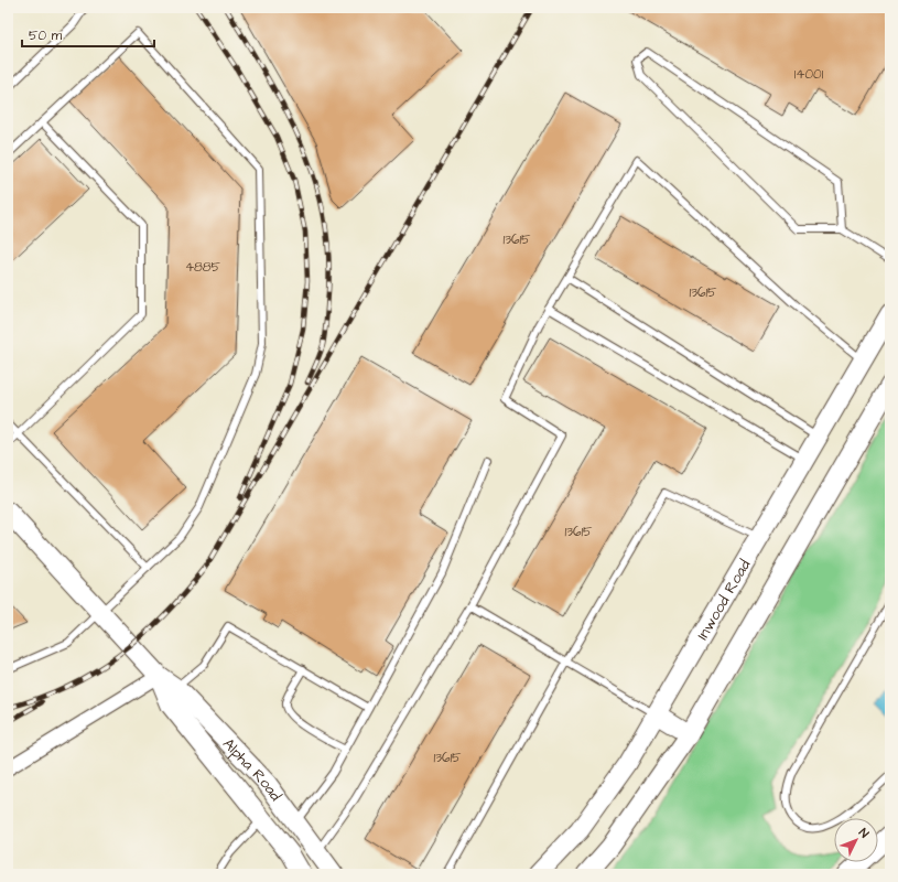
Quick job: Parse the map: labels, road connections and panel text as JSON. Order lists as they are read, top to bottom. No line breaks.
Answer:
{"streets":{"main road":["Inwood Road","Alpha Road"]},"house_numbers":["14001","13615","4885","13615","13615","13615"],"scale_bar":"50 m","north":"top right"}
